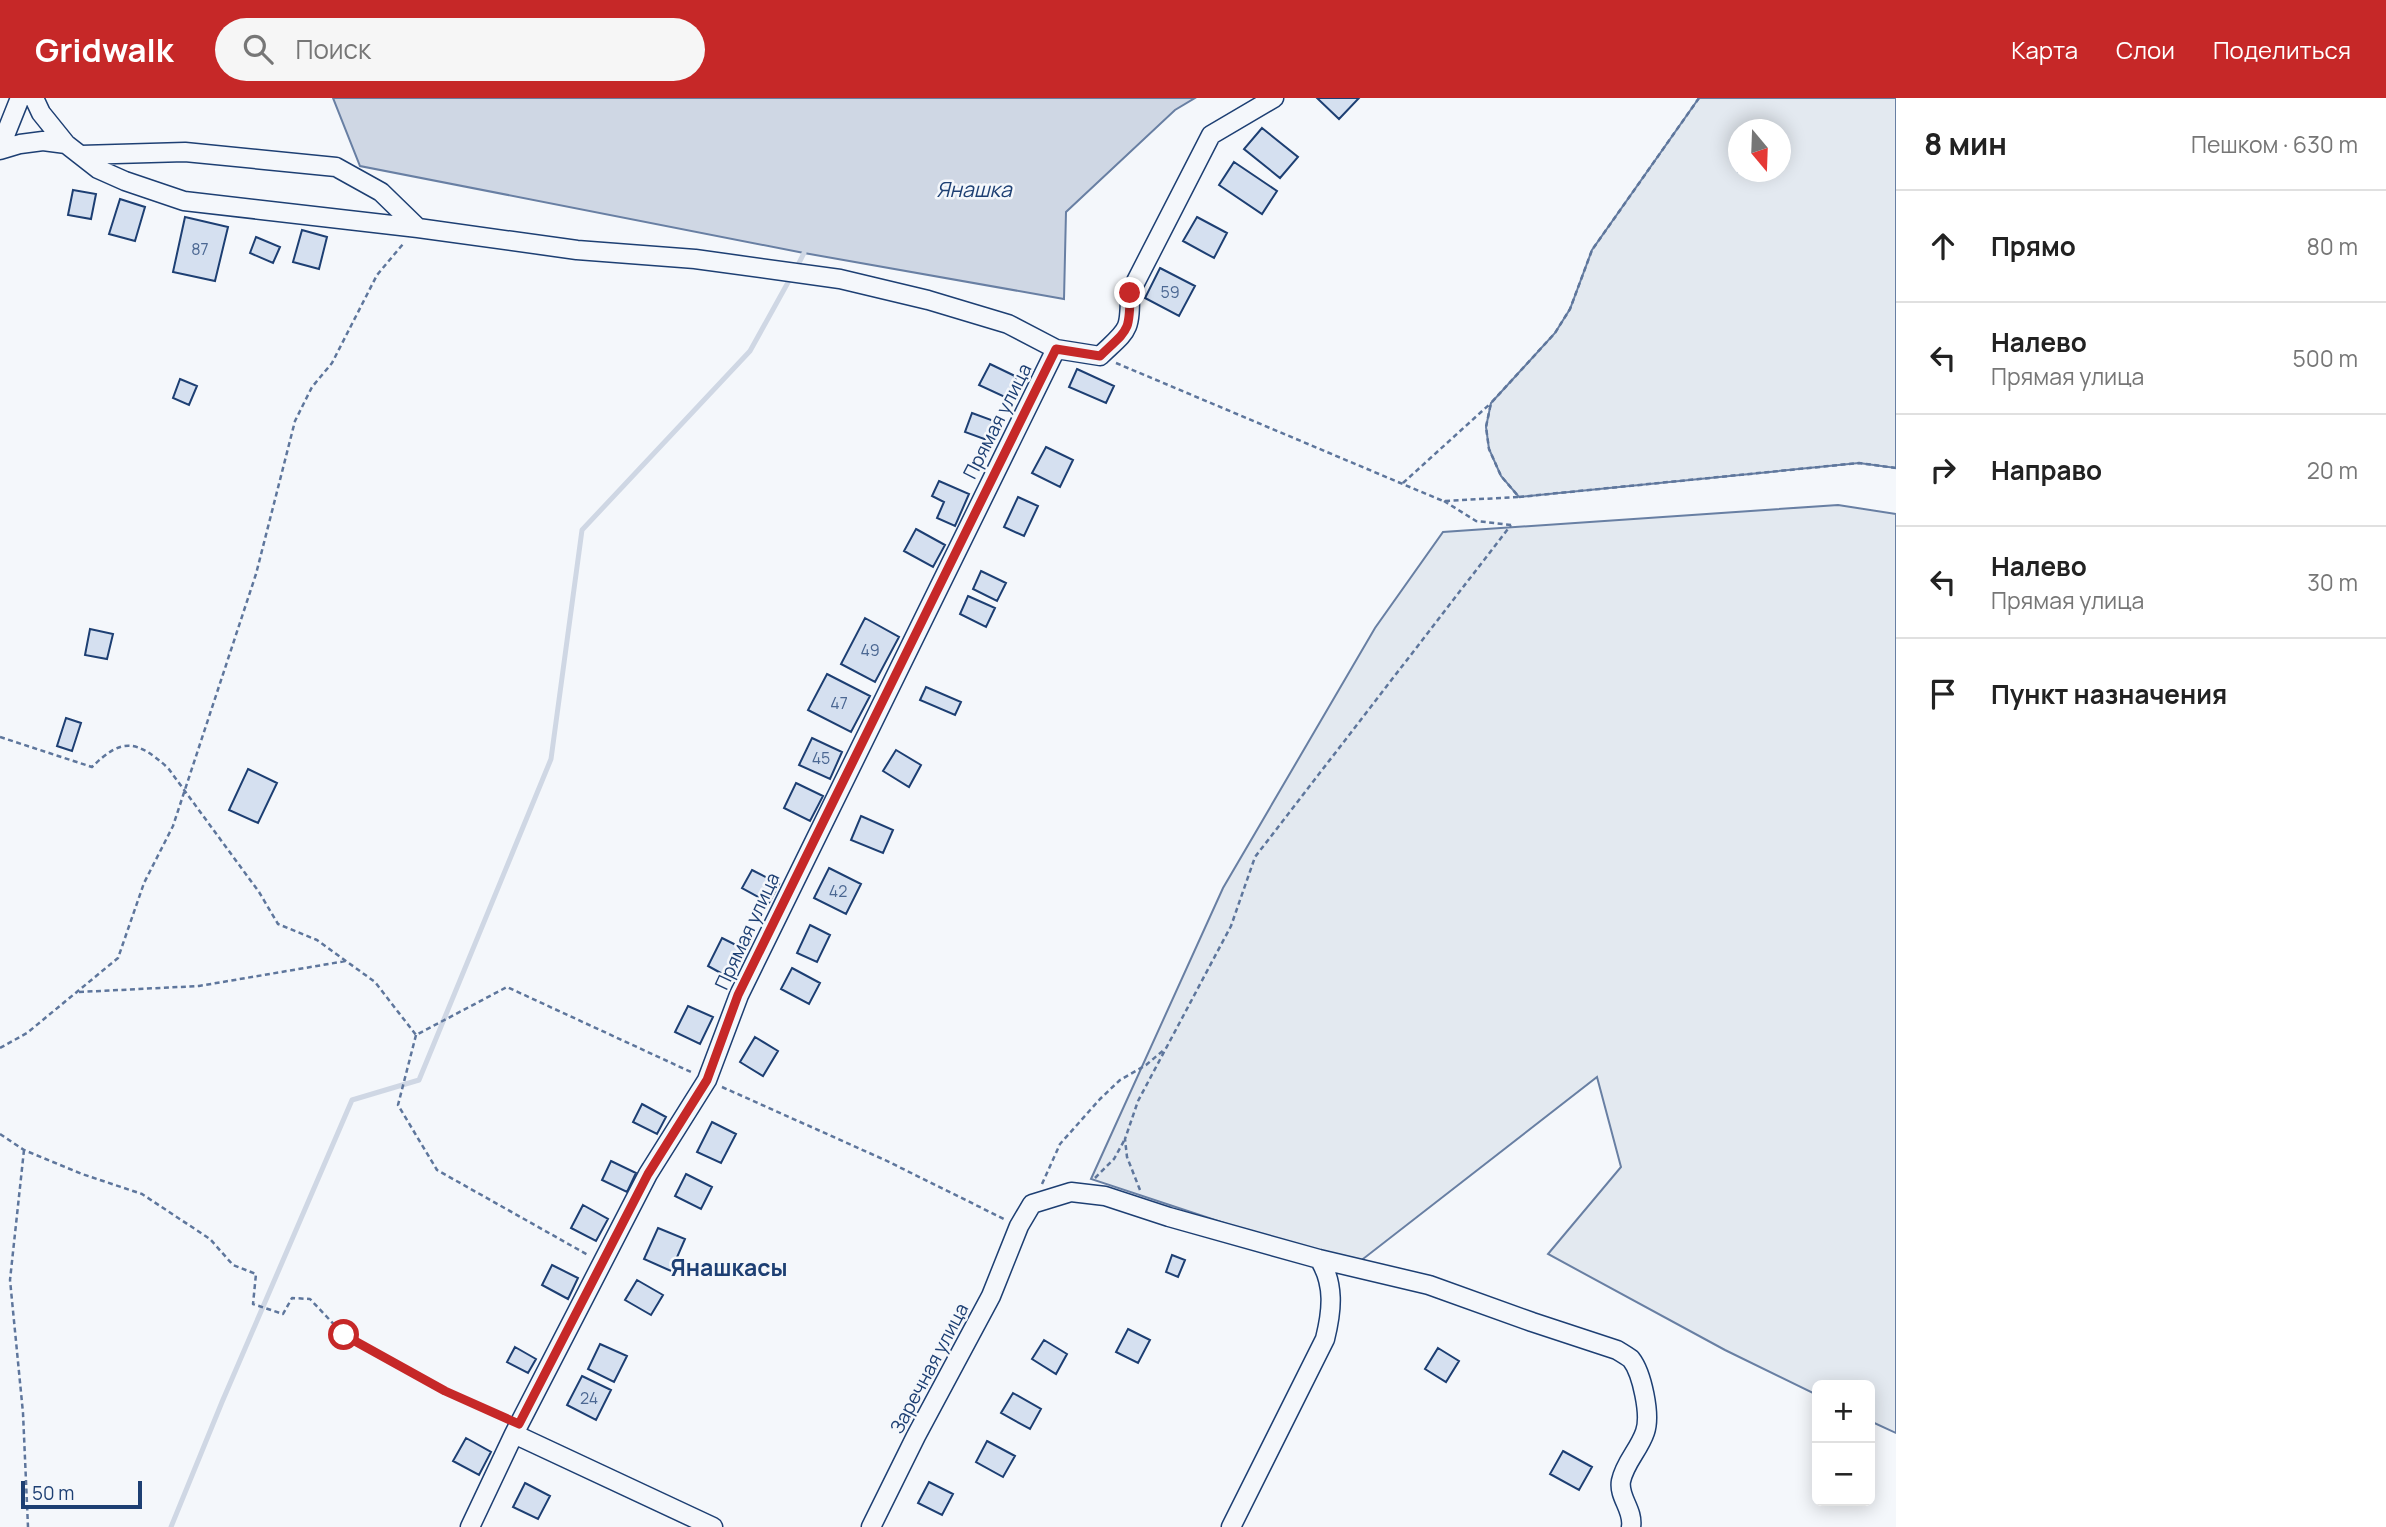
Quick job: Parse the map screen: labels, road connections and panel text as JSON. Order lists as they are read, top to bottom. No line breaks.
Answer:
{"streets":{"street":["Прямая улица","Заречная улица"]},"districts":["Янашкасы"],"water":["Янашка"],"house_numbers":["87","59","49","47","45","42","24"],"scale_bar":"50 m","north":"bottom","page":{"header":"Gridwalk","search":"Поиск","nav":["Карта","Слои","Поделиться"],"heading":["8 мин","Пешком · 630 m"],"list":[["Прямо","80 m"],["Налево","Прямая улица","500 m"],["Направо","20 m"],["Налево","Прямая улица","30 m"],"Пункт назначения"],"map_buttons":["+","−"],"scale":"50 m"}}
